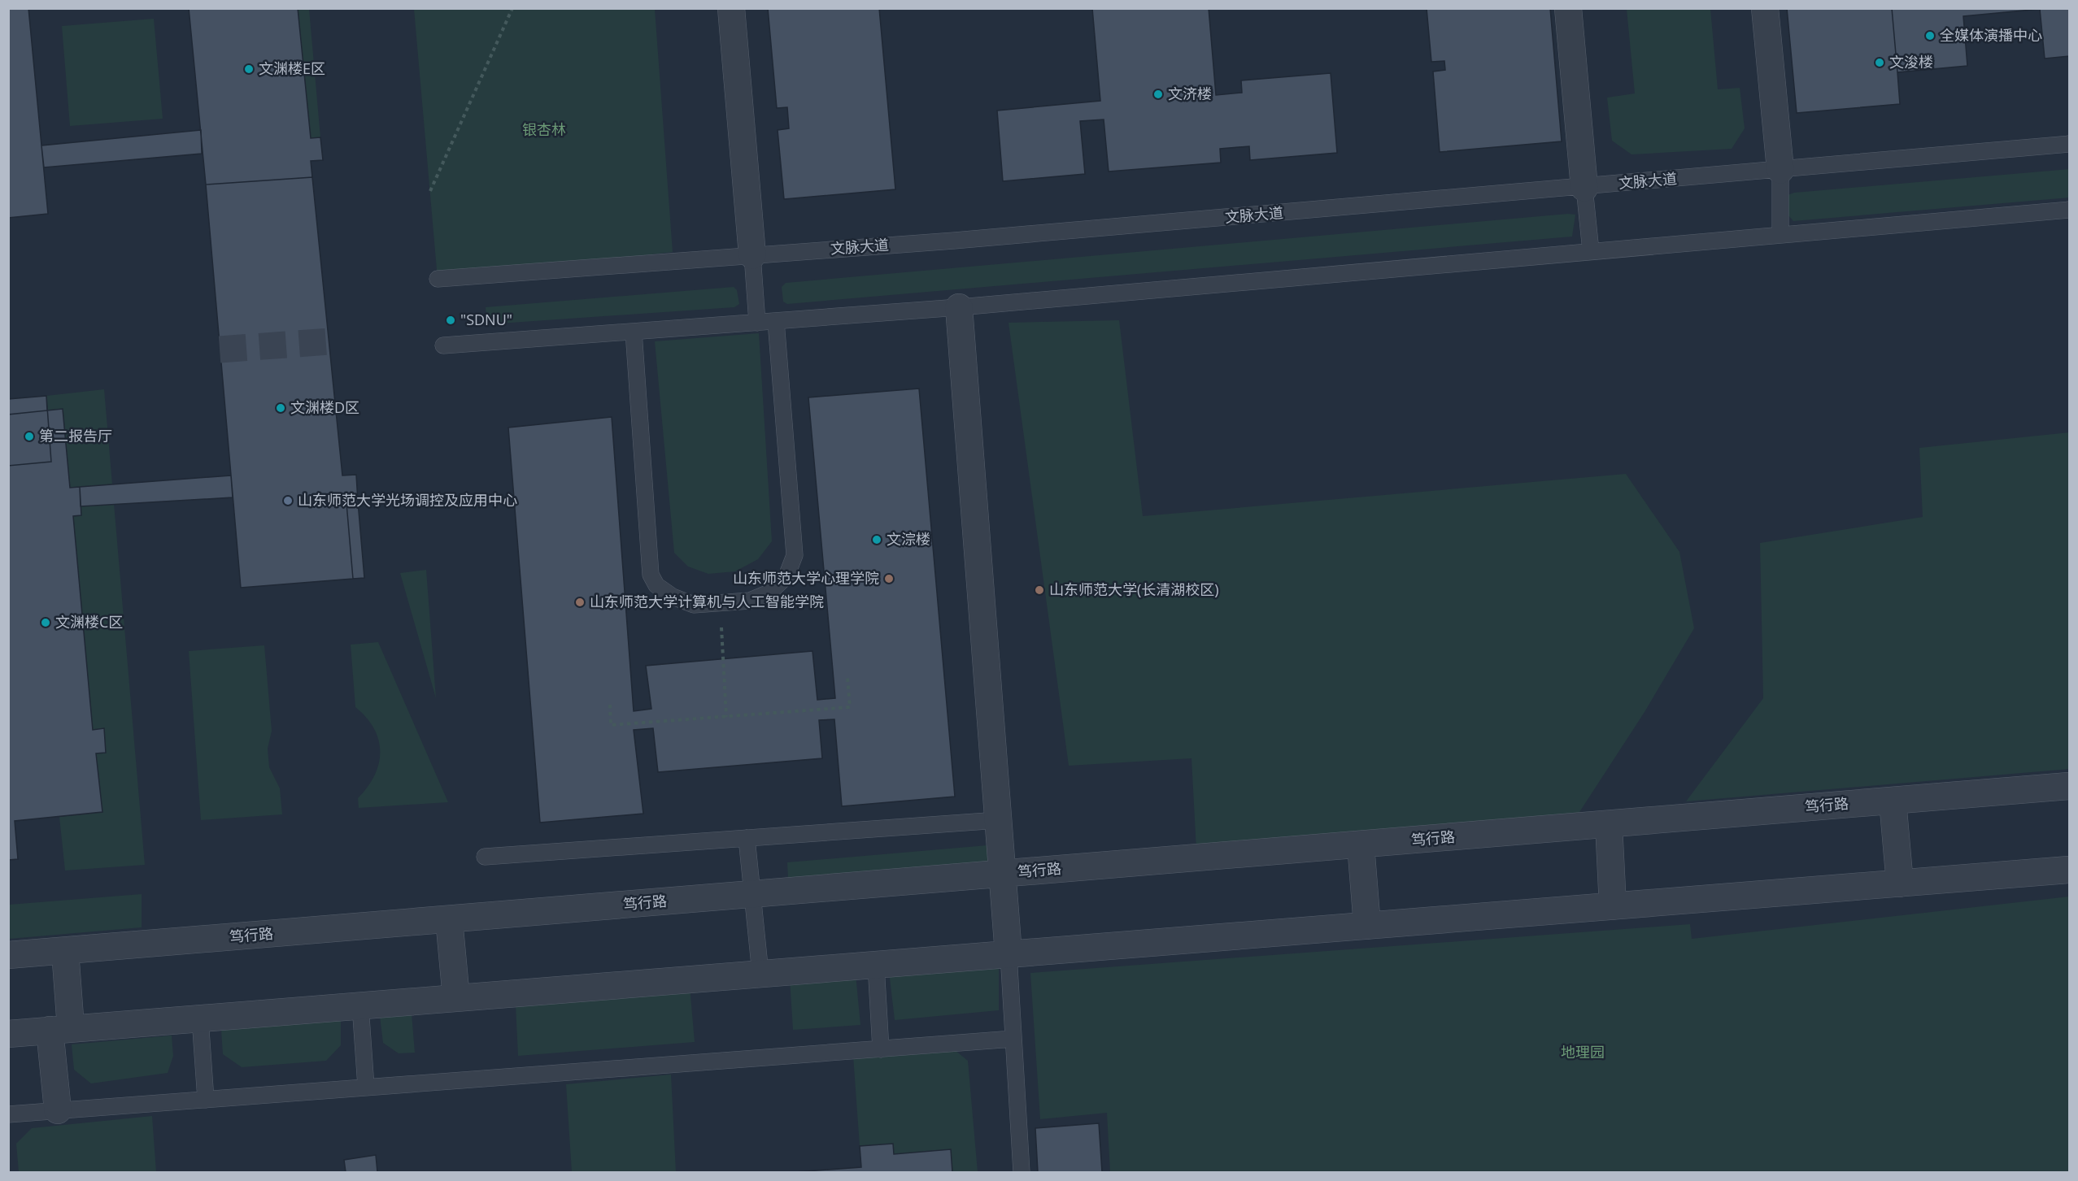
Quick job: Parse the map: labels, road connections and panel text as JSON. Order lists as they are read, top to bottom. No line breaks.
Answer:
{"streets":{"street":["笃行路"],"lane":["文脉大道"]},"parks":["银杏林","地理园"],"places":["全媒体演播中心","文浚楼","文渊楼E区","文济楼","\"SDNU\"","文渊楼D区","第二报告厅","山东师范大学光场调控及应用中心","文淙楼","山东师范大学心理学院","山东师范大学(长清湖校区)","山东师范大学计算机与人工智能学院","文渊楼C区"]}
